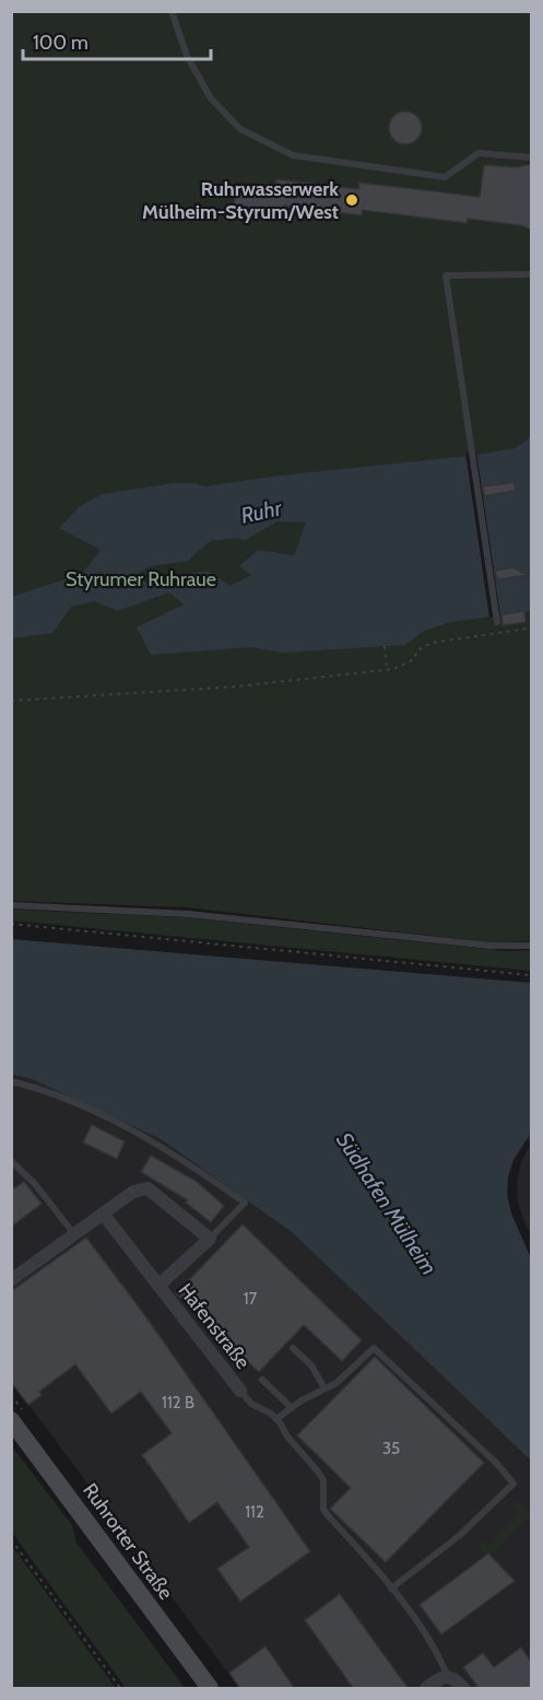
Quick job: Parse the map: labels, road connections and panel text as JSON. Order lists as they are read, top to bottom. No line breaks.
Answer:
{"streets":{"main road":["Ruhrorter Straße"],"street":["Hafenstraße"]},"water":["Ruhr","Südhafen Mülheim"],"parks":["Styrumer Ruhraue"],"places":["Ruhrwasserwerk Mülheim-Styrum/West"],"house_numbers":["17","112 B","35","112"],"scale_bar":"100 m"}
